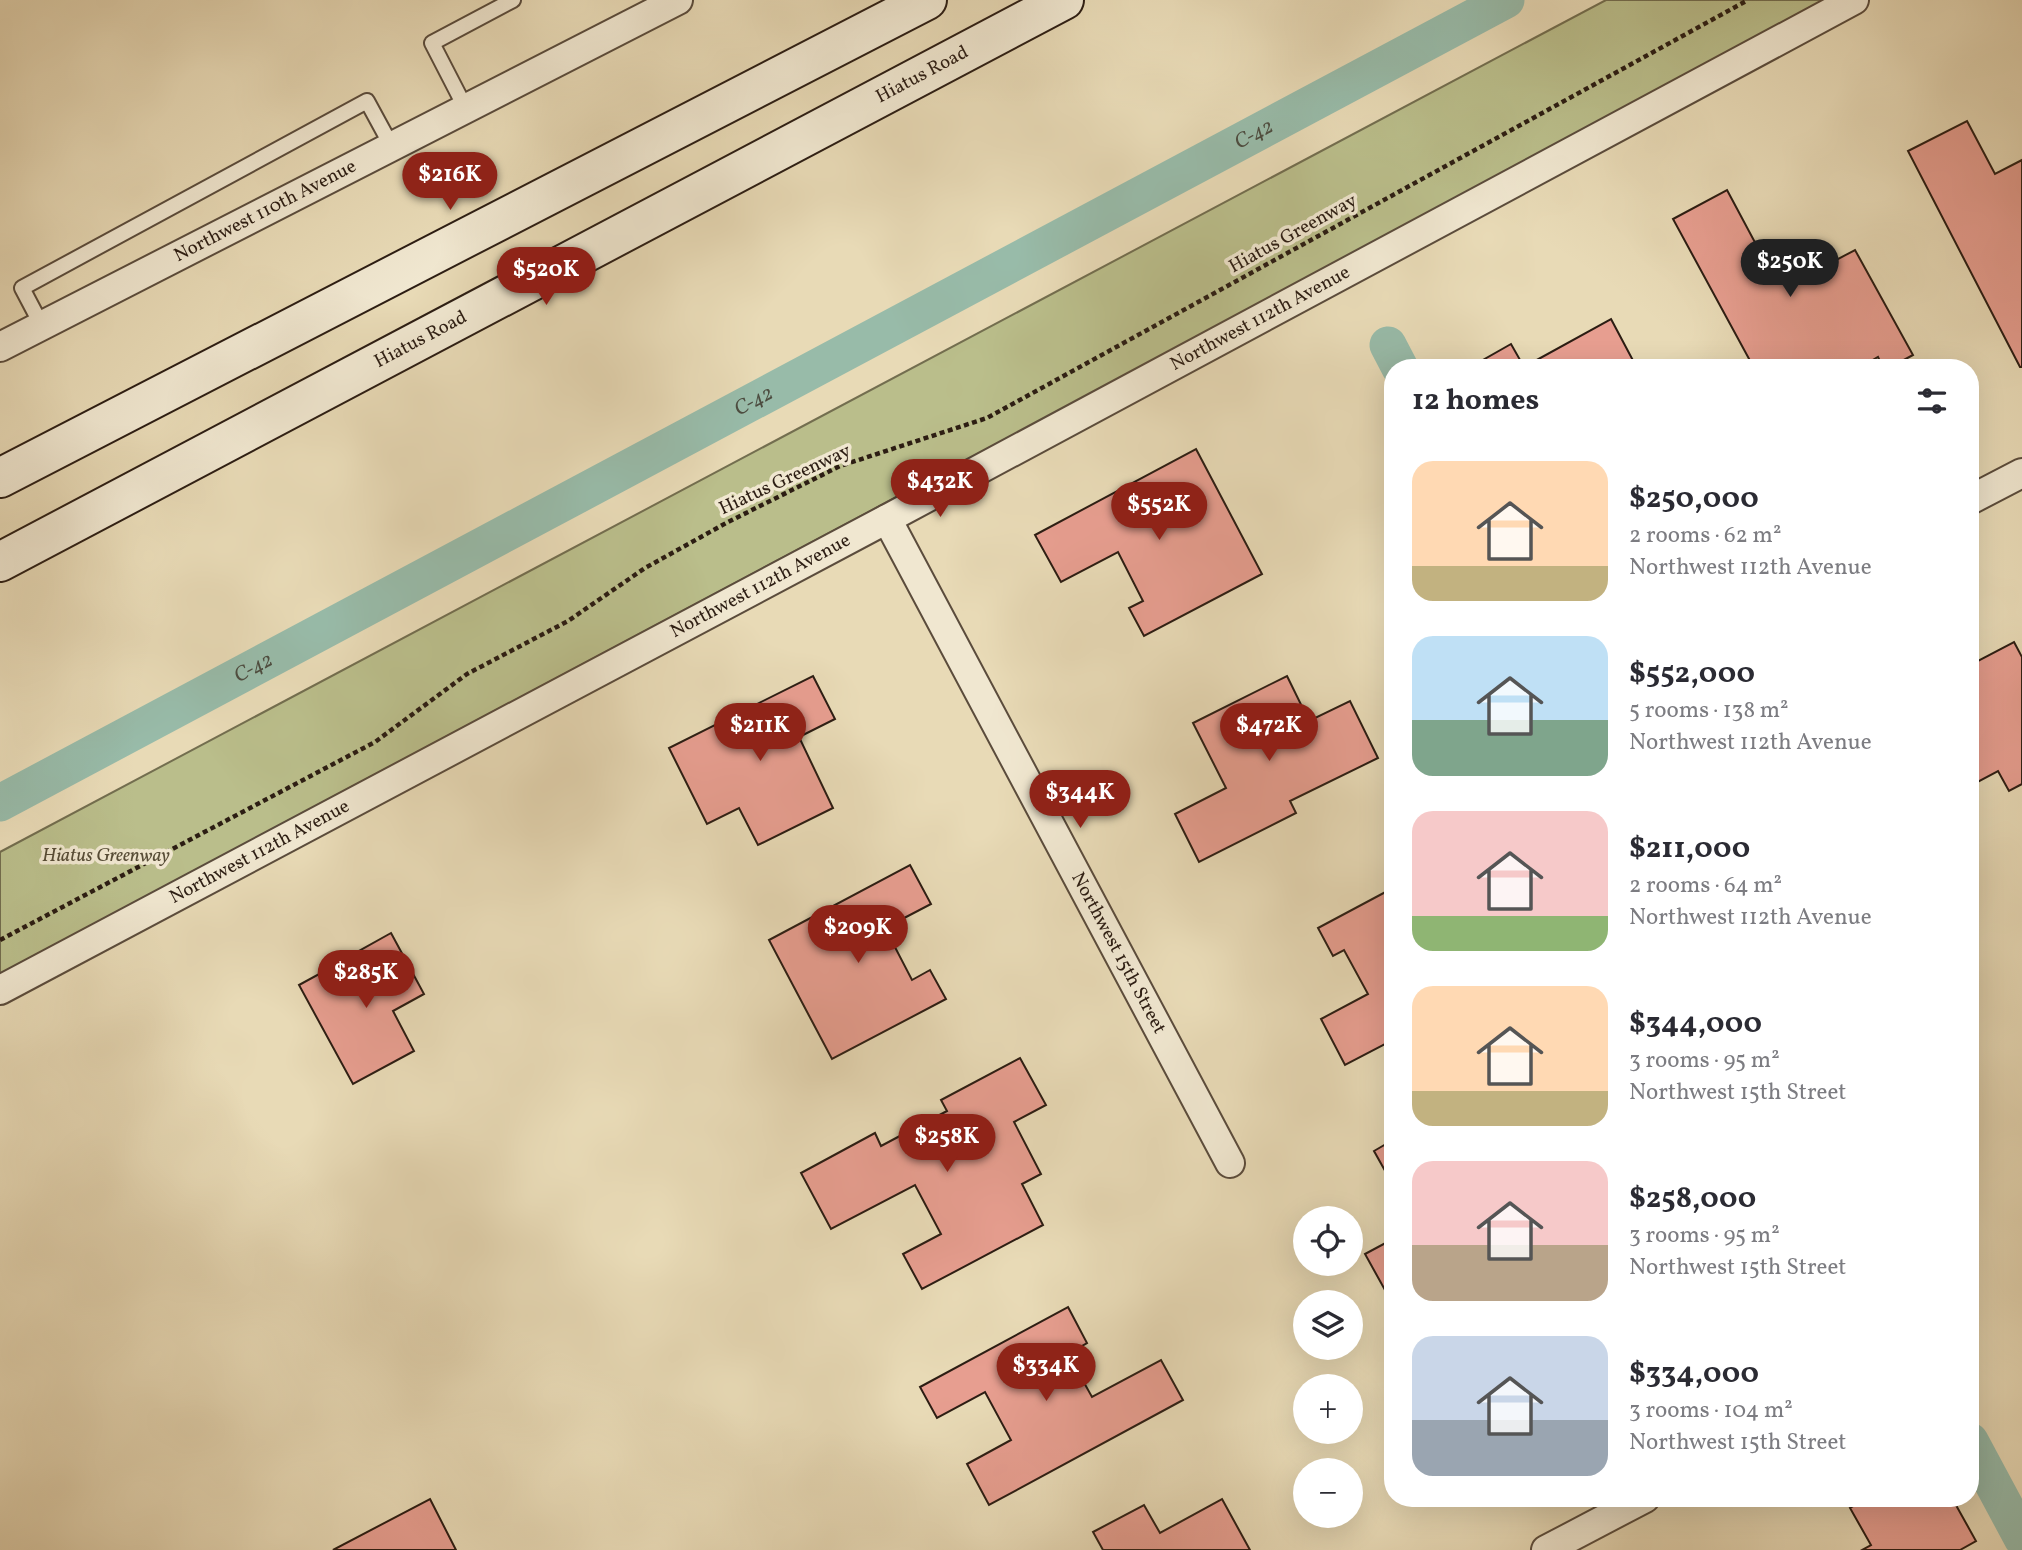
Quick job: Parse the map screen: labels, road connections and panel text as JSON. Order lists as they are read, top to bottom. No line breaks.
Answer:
{"streets":{"main road":["Hiatus Road"],"street":["Northwest 110th Avenue","Northwest 112th Avenue","Northwest 15th Street"],"path":["Hiatus Greenway"]},"crossings":[["Northwest 112th Avenue","Northwest 15th Street"]],"water":["C-42"],"parks":["Hiatus Greenway"],"page":{"price":["$216K","$250K","$520K","$432K","$552K","$211K","$472K","$344K","$209K","$285K","$258K","$334K"],"heading":"12 homes","list":[{"name":"$250,000","note":"2 rooms · 62 m² · Northwest 112th Avenue"},{"name":"$552,000","note":"5 rooms · 138 m² · Northwest 112th Avenue"},{"name":"$211,000","note":"2 rooms · 64 m² · Northwest 112th Avenue"},{"name":"$344,000","note":"3 rooms · 95 m² · Northwest 15th Street"},{"name":"$258,000","note":"3 rooms · 95 m² · Northwest 15th Street"},{"name":"$334,000","note":"3 rooms · 104 m² · Northwest 15th Street"}],"map_buttons":["+","−"]}}
